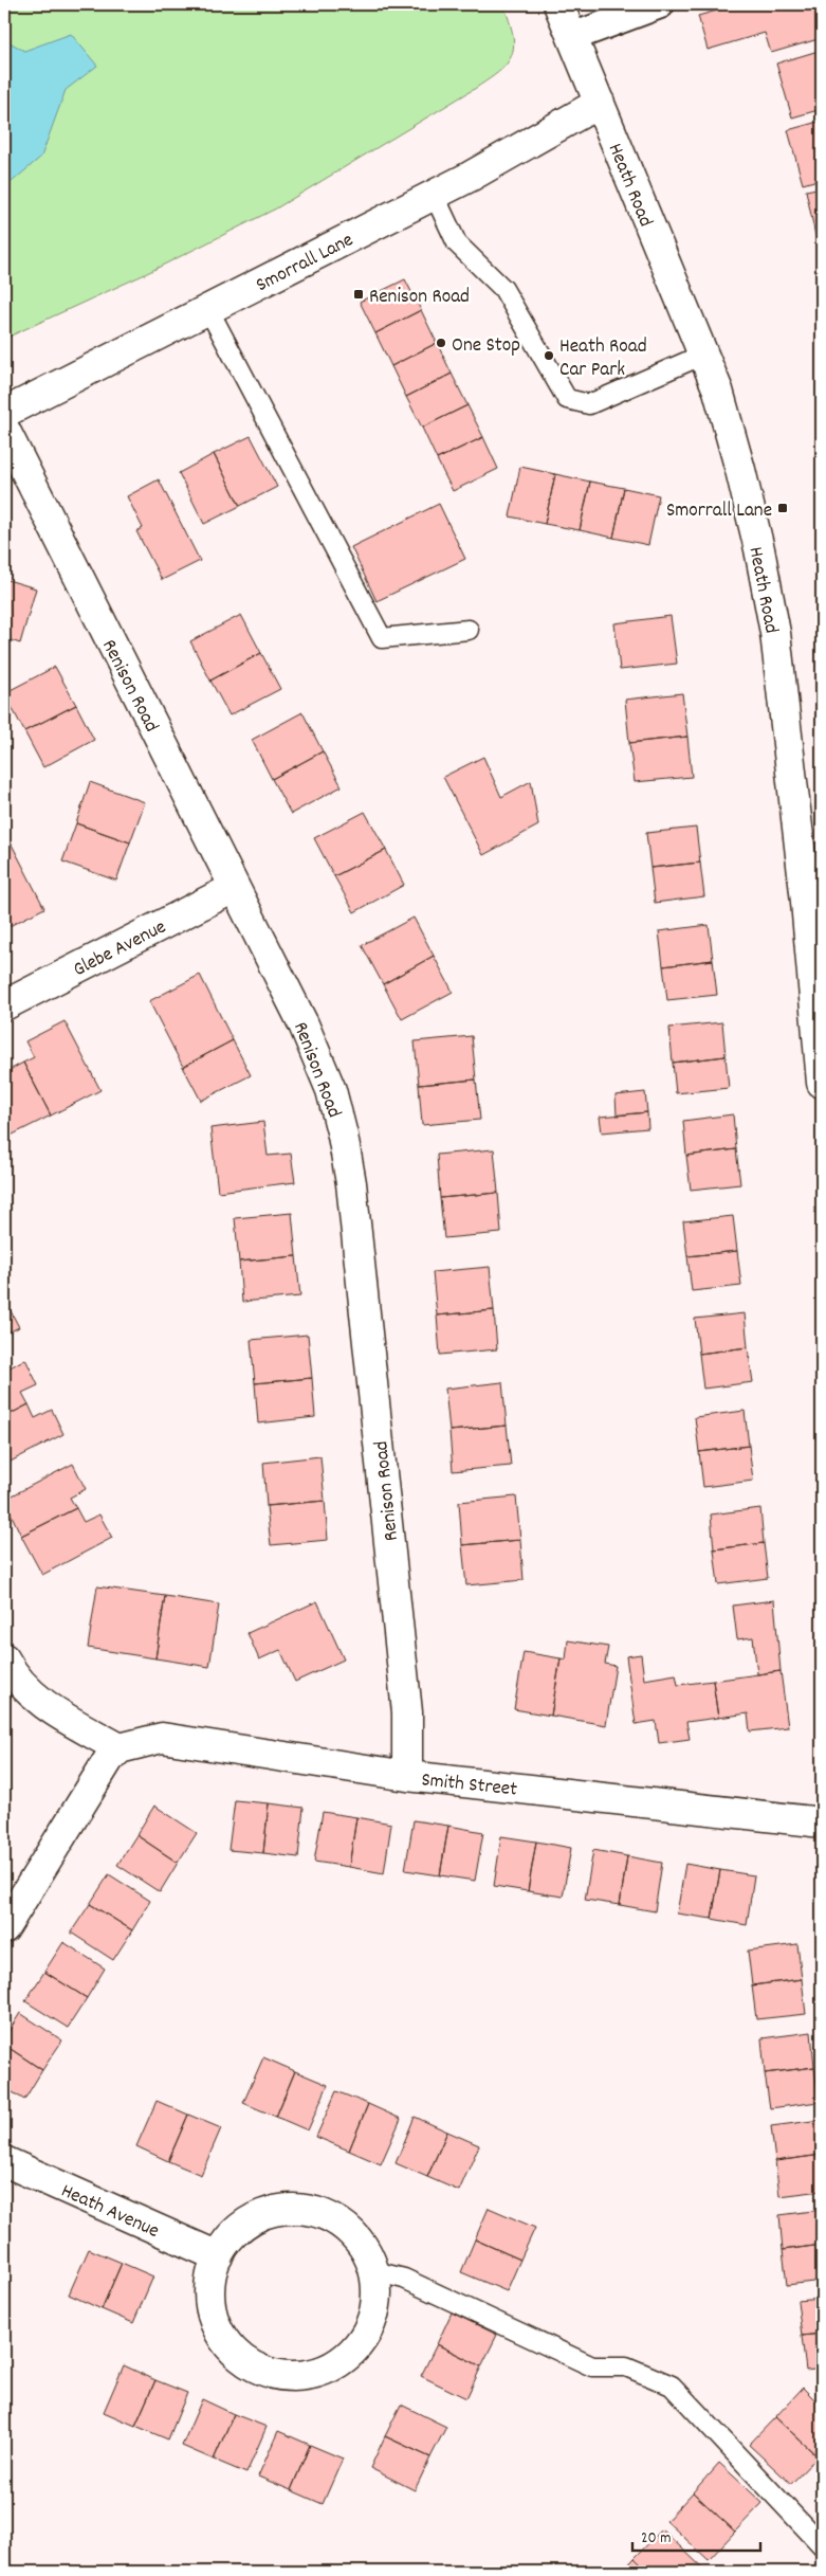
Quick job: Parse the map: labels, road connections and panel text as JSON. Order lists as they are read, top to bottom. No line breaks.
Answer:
{"streets":{"street":["Heath Road","Smorrall Lane","Renison Road","Glebe Avenue","Smith Street","Heath Avenue"]},"crossings":[["Heath Road","Smorrall Lane"],["Renison Road","Glebe Avenue"],["Renison Road","Smith Street"]],"places":{"transit":["Renison Road","Smorrall Lane"],"other":["One Stop","Heath Road Car Park"]},"scale_bar":"20 m"}
